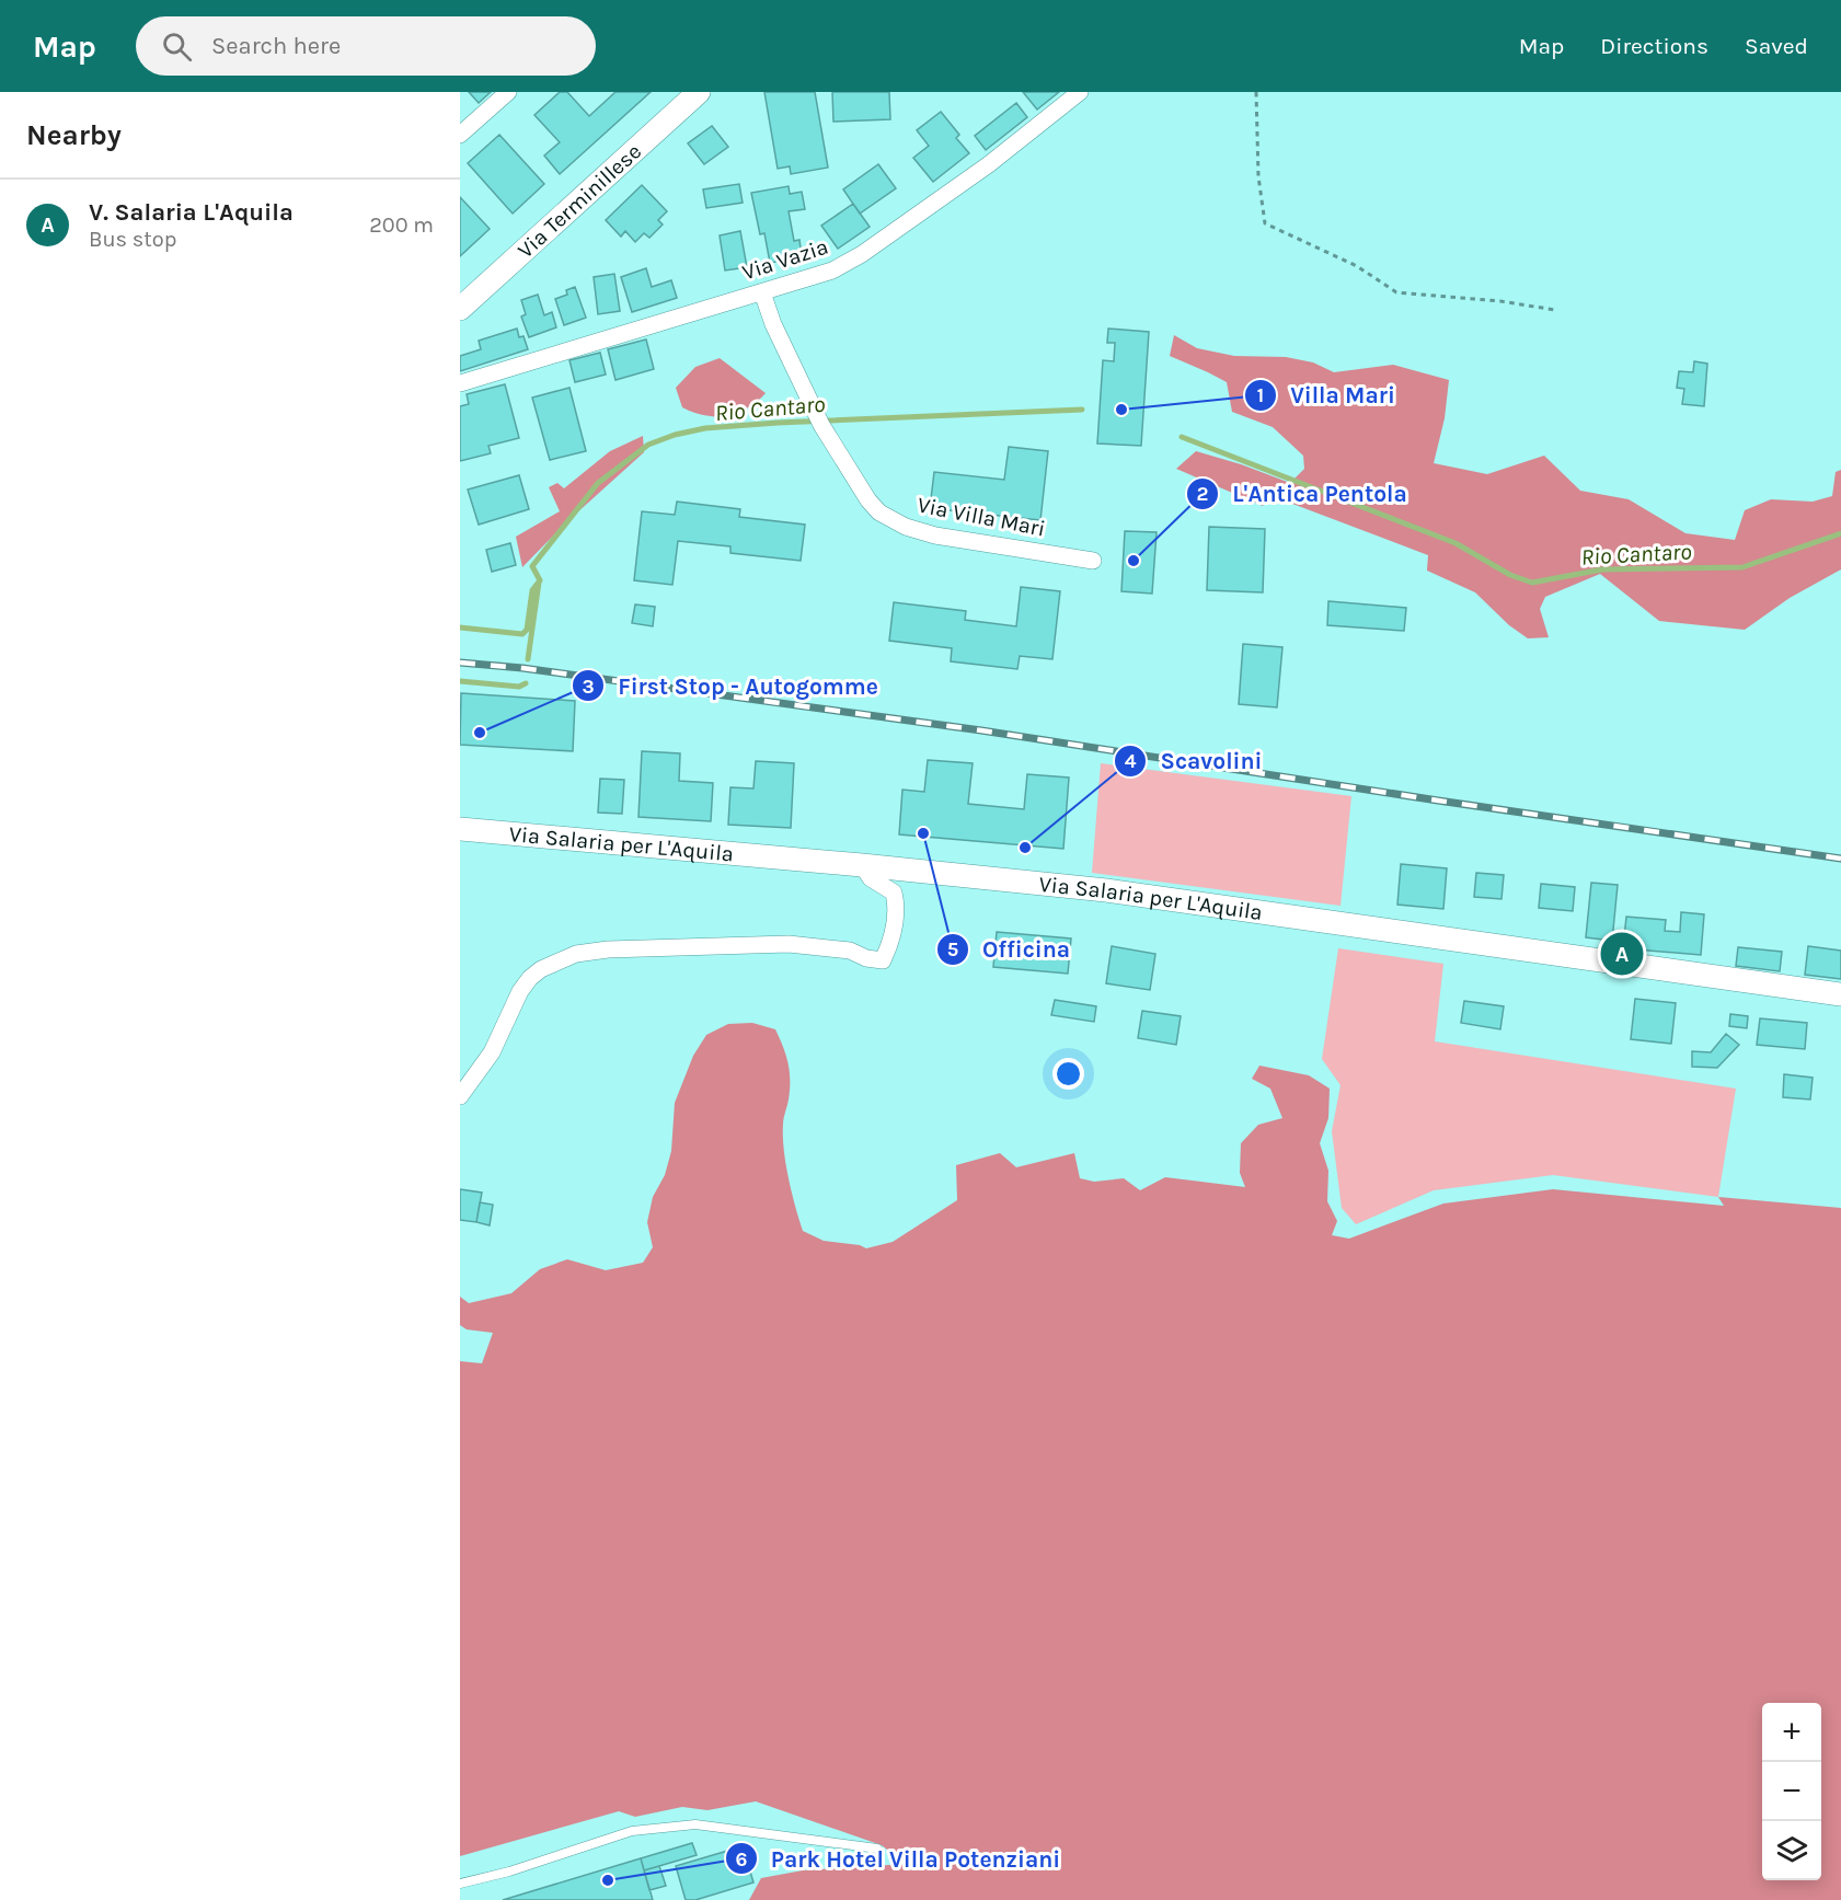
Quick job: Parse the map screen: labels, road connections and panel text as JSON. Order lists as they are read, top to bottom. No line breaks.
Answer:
{"streets":{"main road":["Via Terminillese","Via Salaria per L'Aquila"],"street":["Via Vazia","Via Villa Mari"]},"crossings":[["Via Vazia","Via Villa Mari"]],"water":["Rio Cantaro"],"places":["Villa Mari","L'Antica Pentola","First Stop - Autogomme","Officina","Scavolini","Park Hotel Villa Potenziani"],"page":{"header":"Map","search":"Search here","nav":["Map","Directions","Saved"],"heading":"Nearby","list":[{"mark":"A","name":"V. Salaria L'Aquila","note":"Bus stop","value":"200 m"}],"pins":"A","map_buttons":["+","−"]}}
